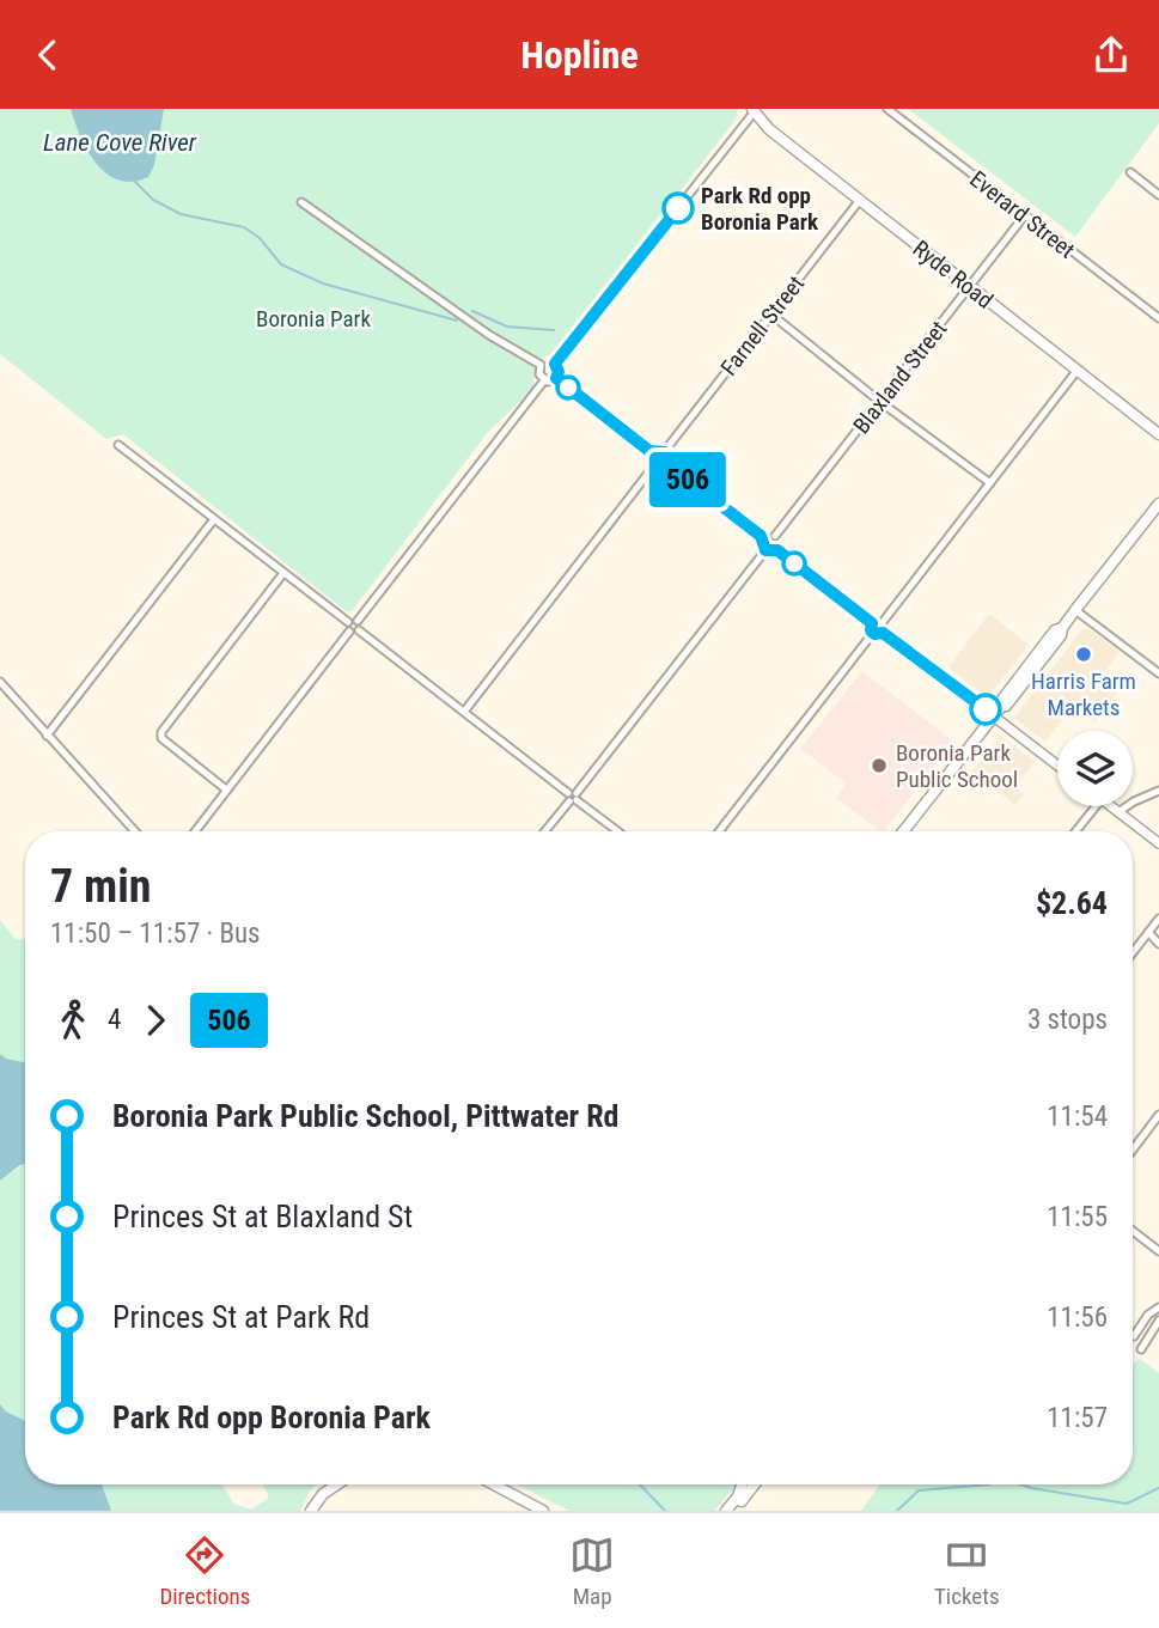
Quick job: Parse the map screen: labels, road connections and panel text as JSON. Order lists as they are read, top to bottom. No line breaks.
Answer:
{"streets":{"main road":["Ryde Road"],"street":["Everard Street","Farnell Street","Blaxland Street"]},"crossings":[["Everard Street","Blaxland Street"],["Ryde Road","Farnell Street"],["Ryde Road","Blaxland Street"]],"water":["Lane Cove River"],"parks":["Boronia Park"],"places":["Park Rd opp Boronia Park","Harris Farm Markets","Boronia Park Public School"],"lines":["bus line 506"],"page":{"header":"Hopline","on_map":"506","heading":["7 min","11:50 – 11:57 · Bus","$2.64"],"legs":["4","506","3 stops"],"list":[{"name":"Boronia Park Public School, Pittwater Rd","value":"11:54"},{"name":"Princes St at Blaxland St","value":"11:55"},{"name":"Princes St at Park Rd","value":"11:56"},{"name":"Park Rd opp Boronia Park","value":"11:57"}],"tabs":["Directions","Map","Tickets"]}}
